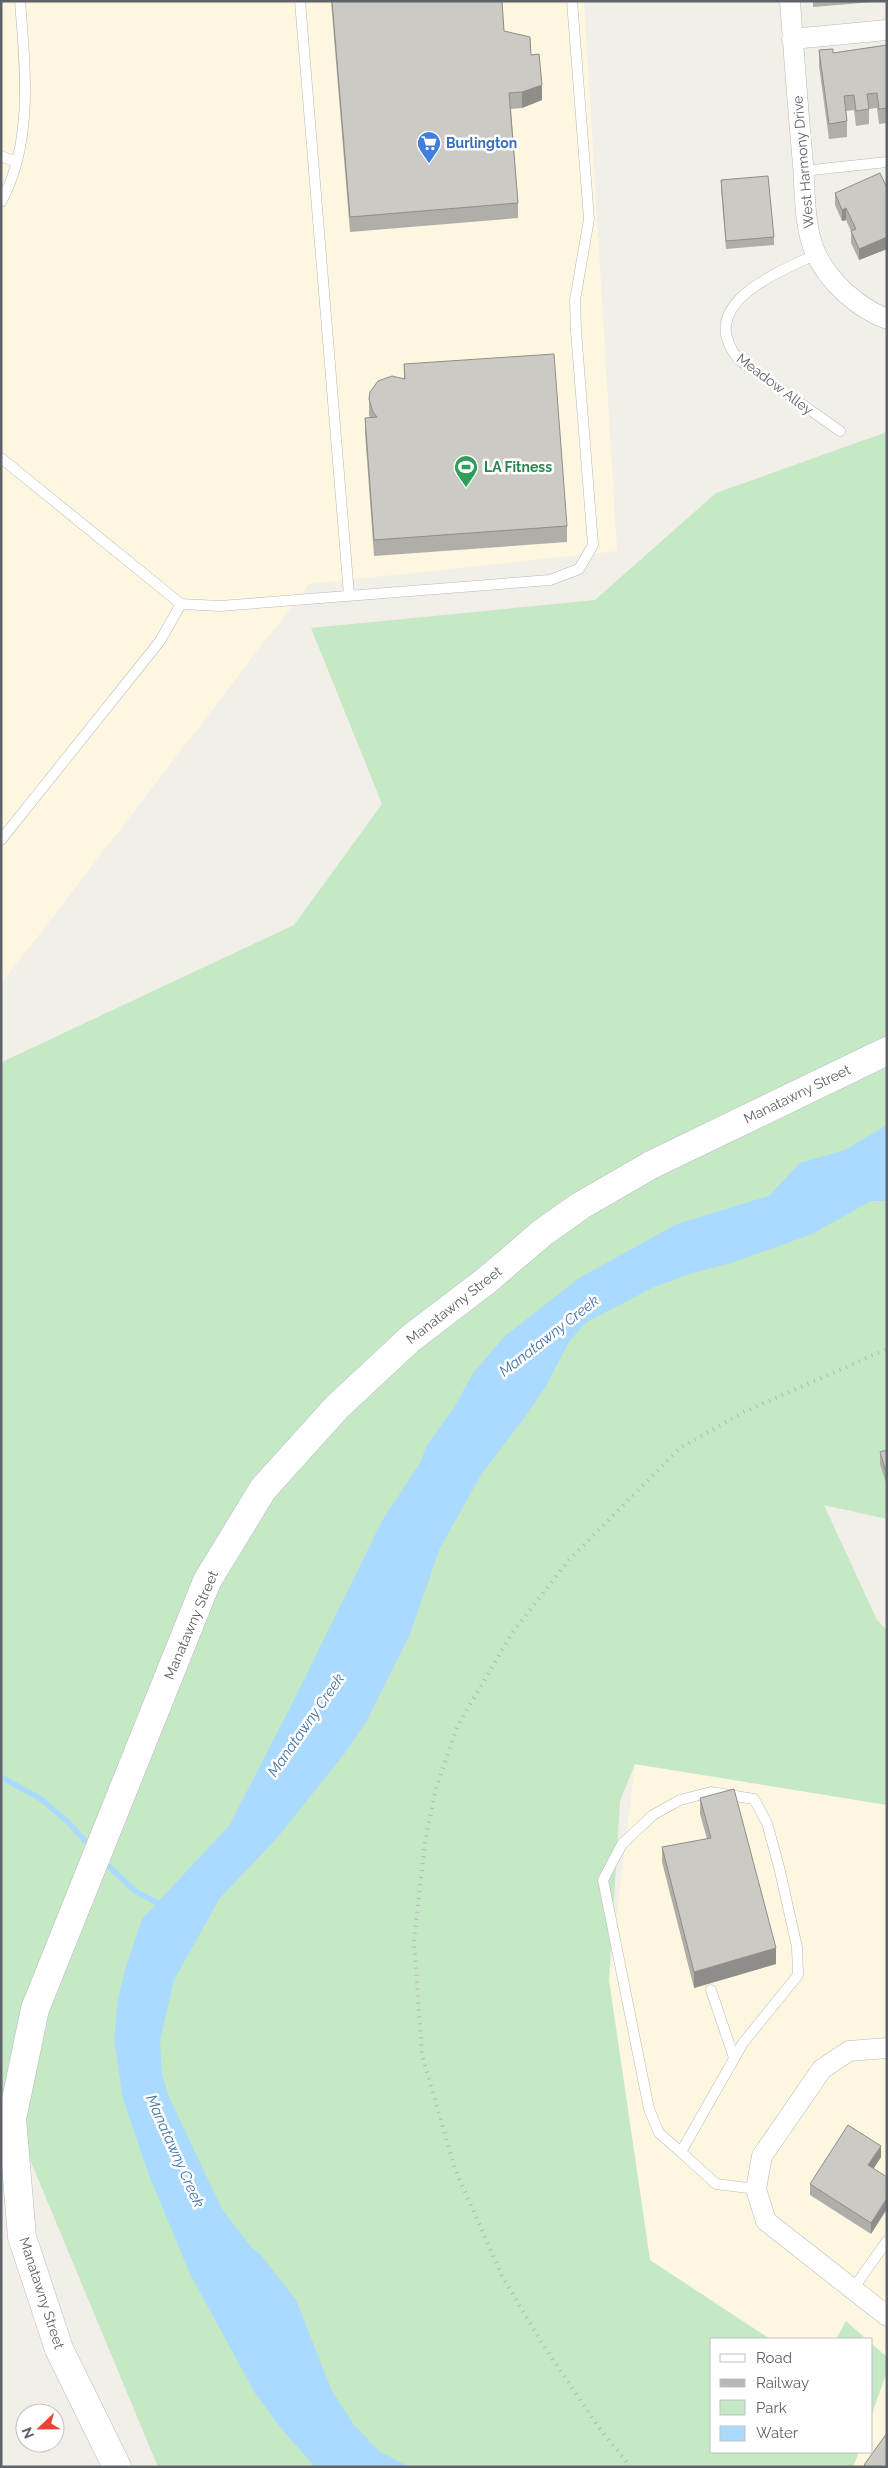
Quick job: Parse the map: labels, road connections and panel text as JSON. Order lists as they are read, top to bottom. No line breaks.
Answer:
{"streets":{"street":["West Harmony Drive","Manatawny Street"],"lane":["Meadow Alley"]},"crossings":[["West Harmony Drive","Meadow Alley"]],"water":["Manatawny Creek"],"places":{"supermarket":["Burlington"],"sports":["LA Fitness"]},"legend":["Road","Railway","Park","Water"],"north":"left"}
